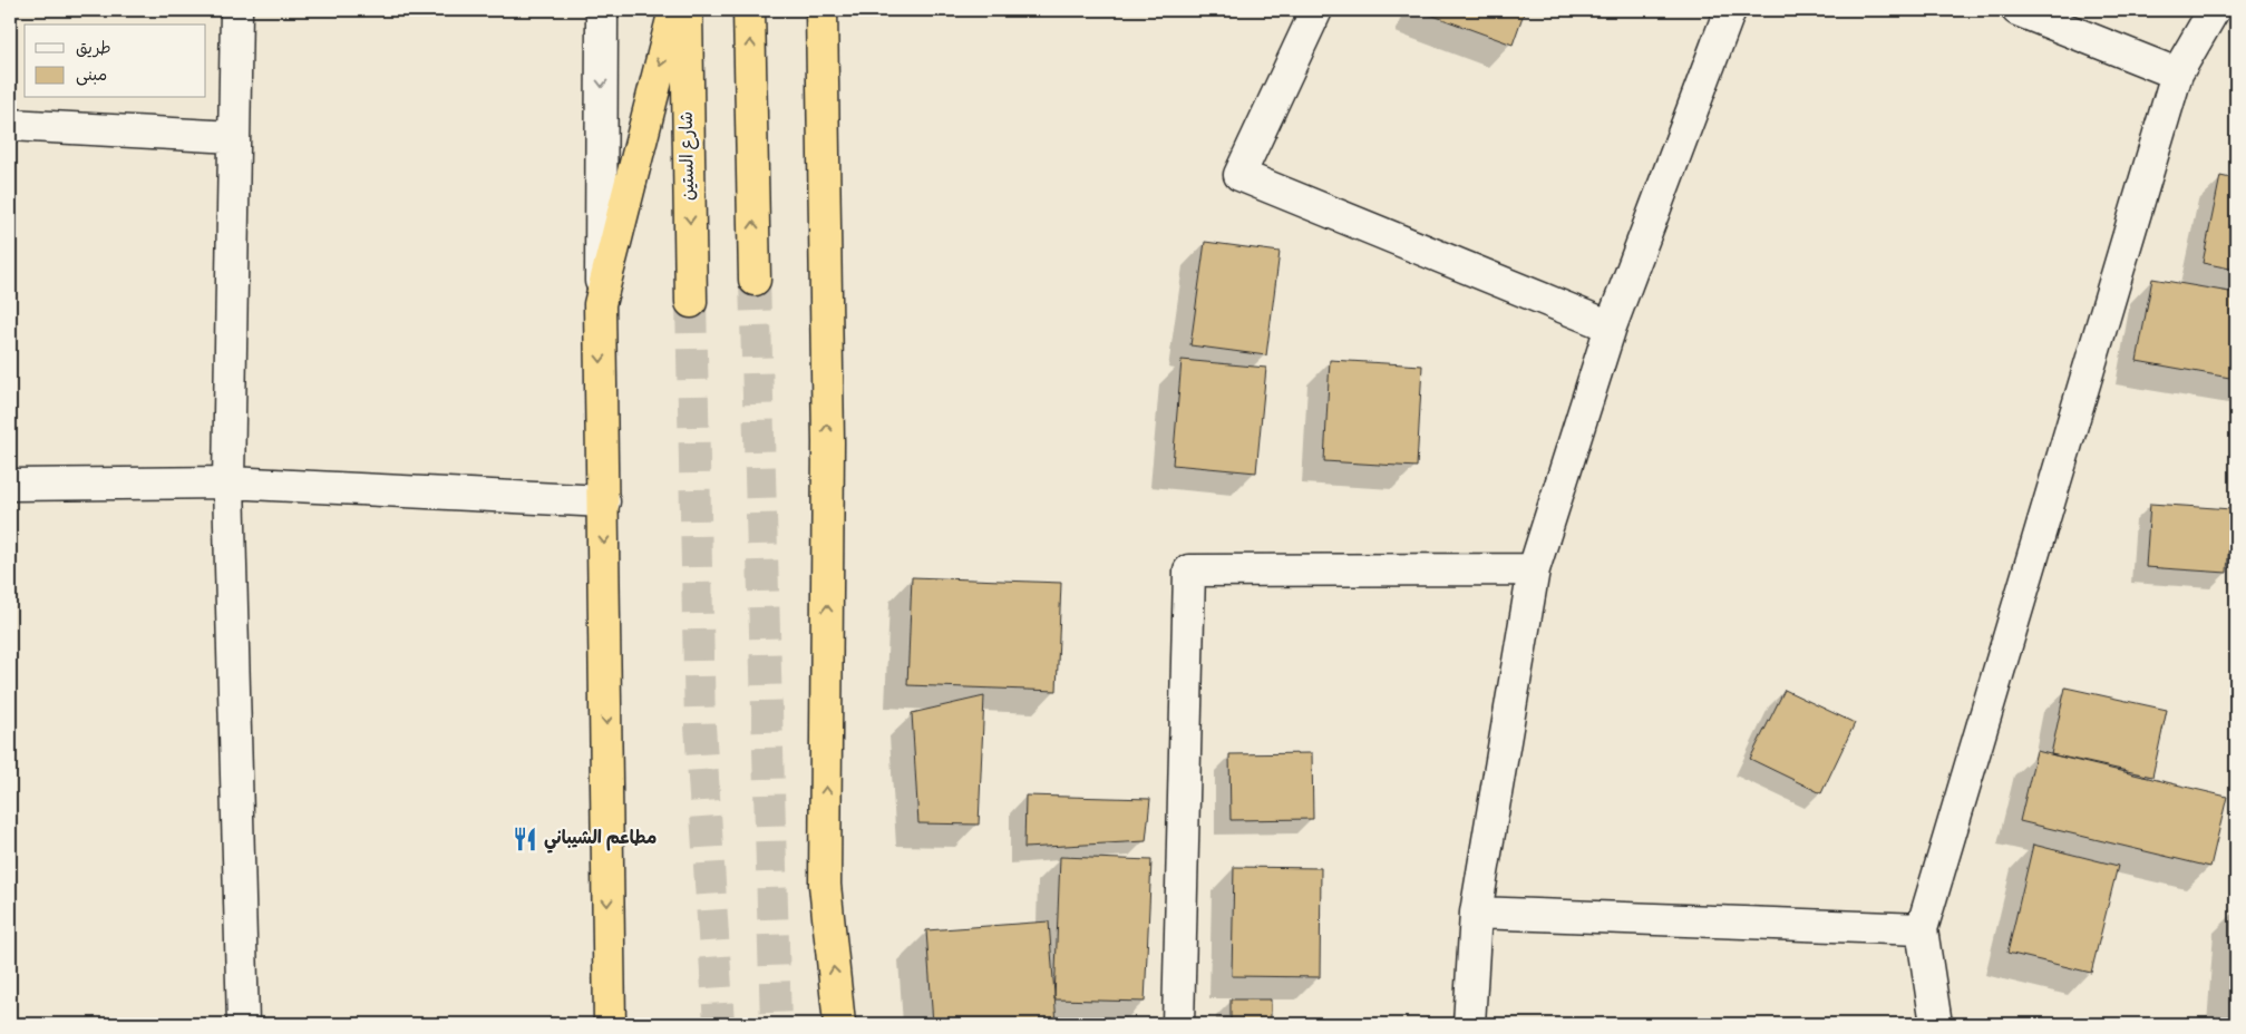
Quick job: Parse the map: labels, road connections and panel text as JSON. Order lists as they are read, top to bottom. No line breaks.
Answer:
{"streets":{"highway":["شارع الستين"]},"places":{"restaurant":["مطاعم الشيباني"]},"legend":["طريق","مبنى"]}
